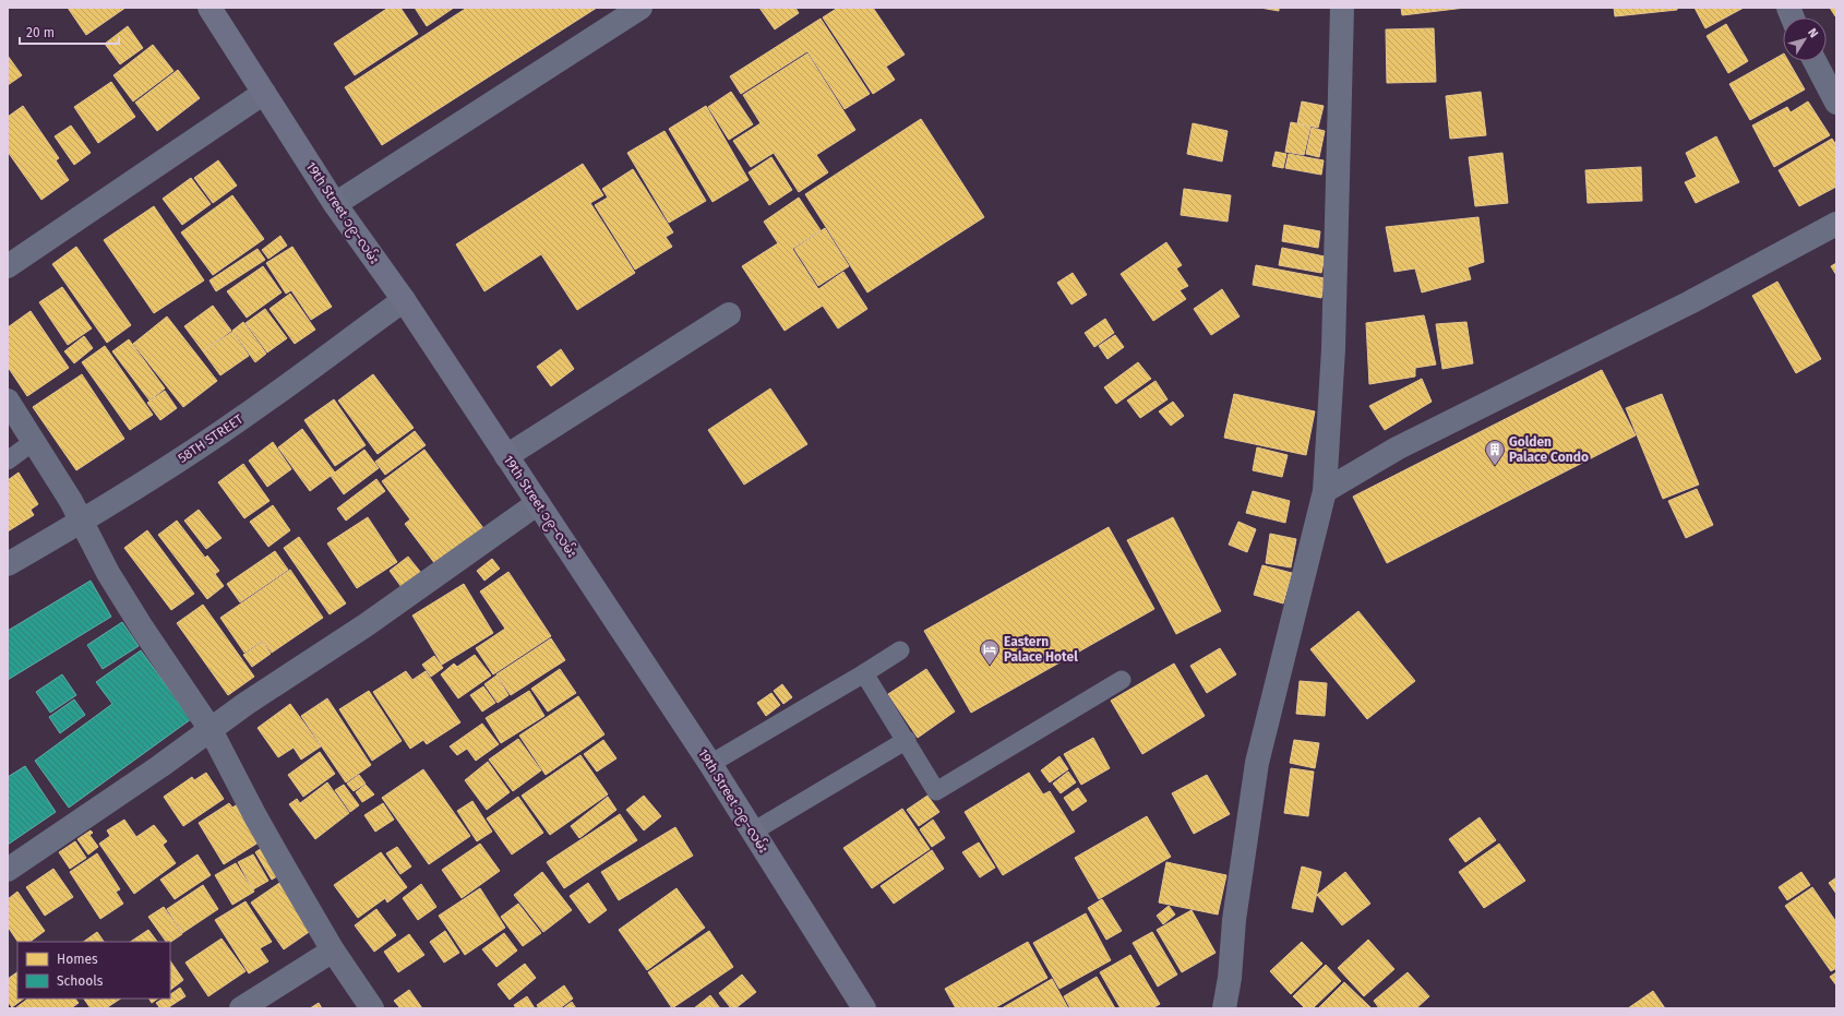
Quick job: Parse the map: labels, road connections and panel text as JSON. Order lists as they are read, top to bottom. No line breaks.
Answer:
{"streets":{"street":["19th Street ၁၉−လမ်း","58TH STREET"]},"crossings":[["19th Street ၁၉−လမ်း","58TH STREET"]],"places":{"building":["Golden Palace Condo"],"hotel":["Eastern Palace Hotel"]},"legend":["Homes","Schools"],"scale_bar":"20 m","north":"top right"}
